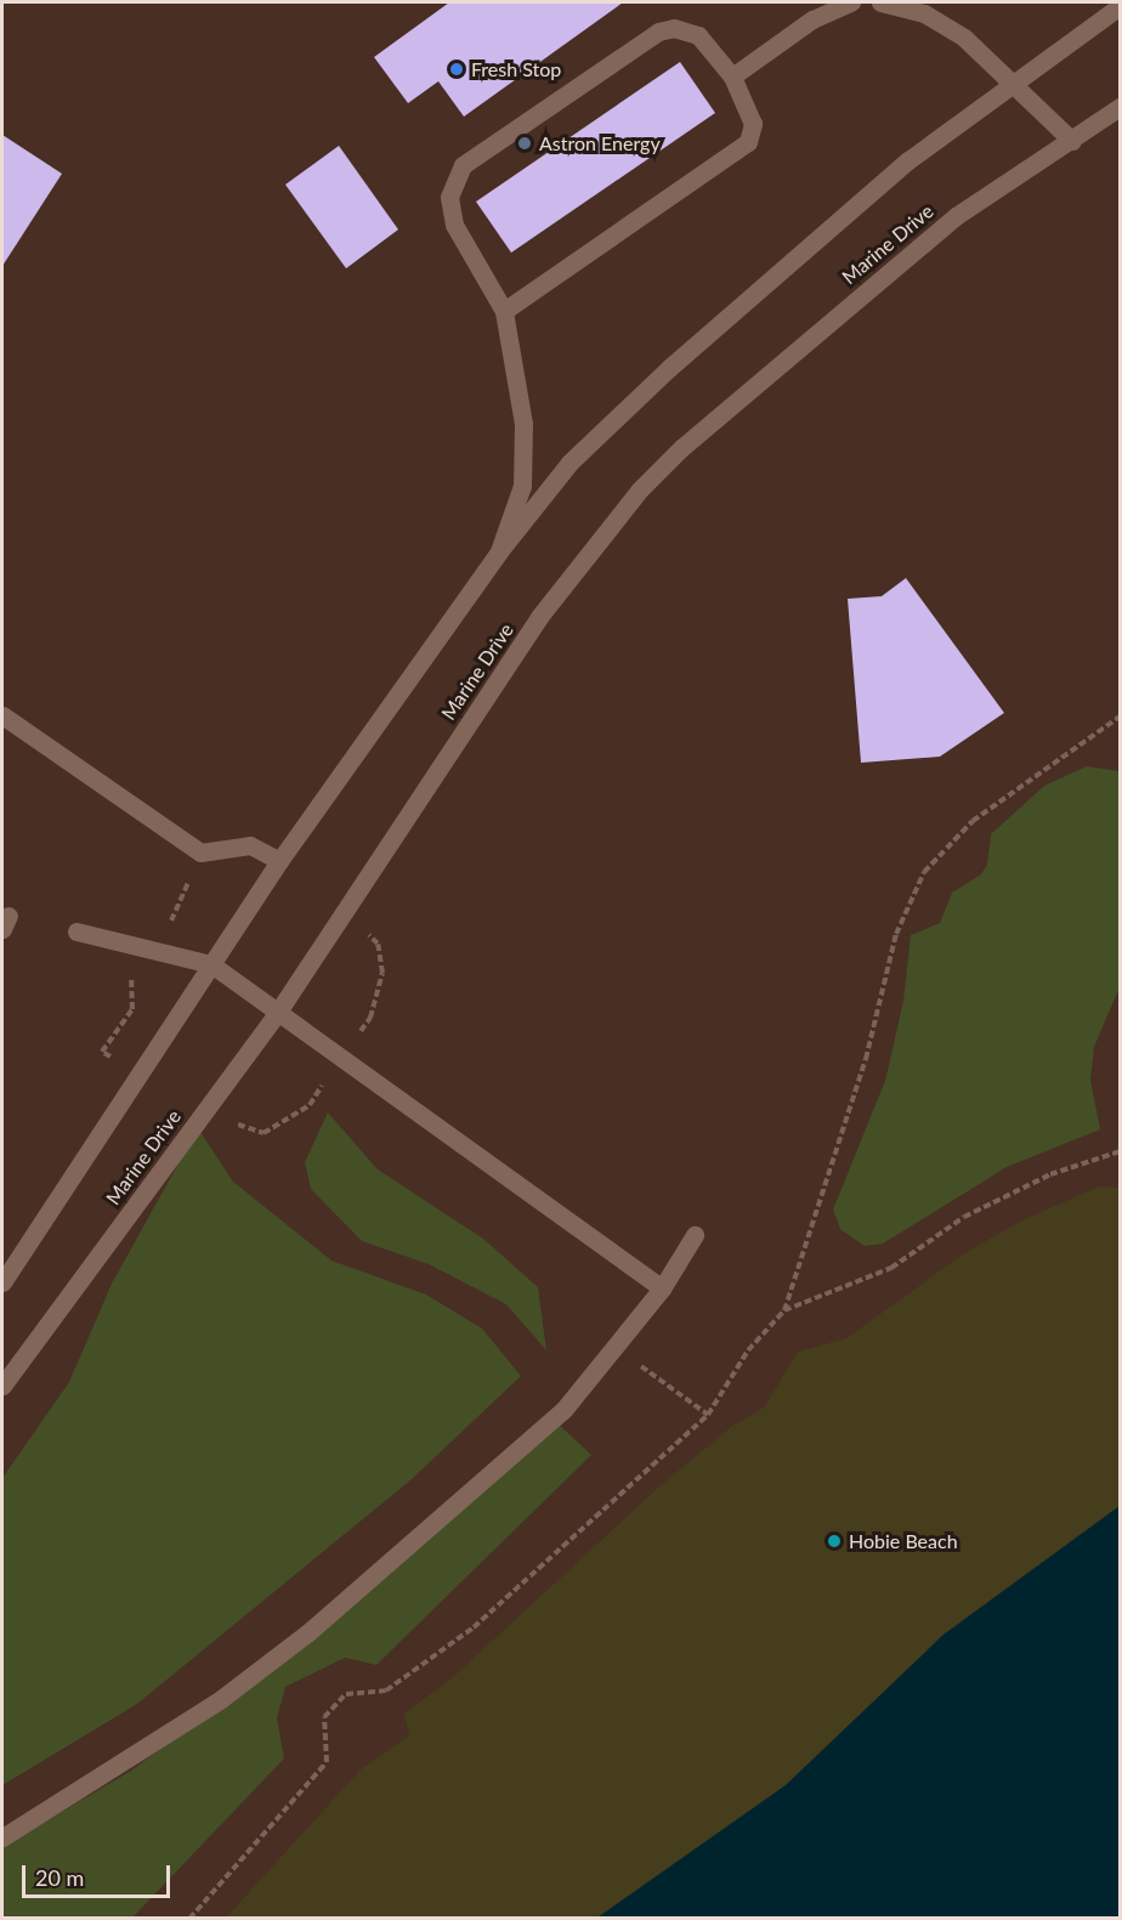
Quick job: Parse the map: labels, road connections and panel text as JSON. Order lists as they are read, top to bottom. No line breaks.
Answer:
{"streets":{"main road":["Marine Drive"]},"places":["Fresh Stop","Astron Energy","Hobie Beach"],"scale_bar":"20 m"}
